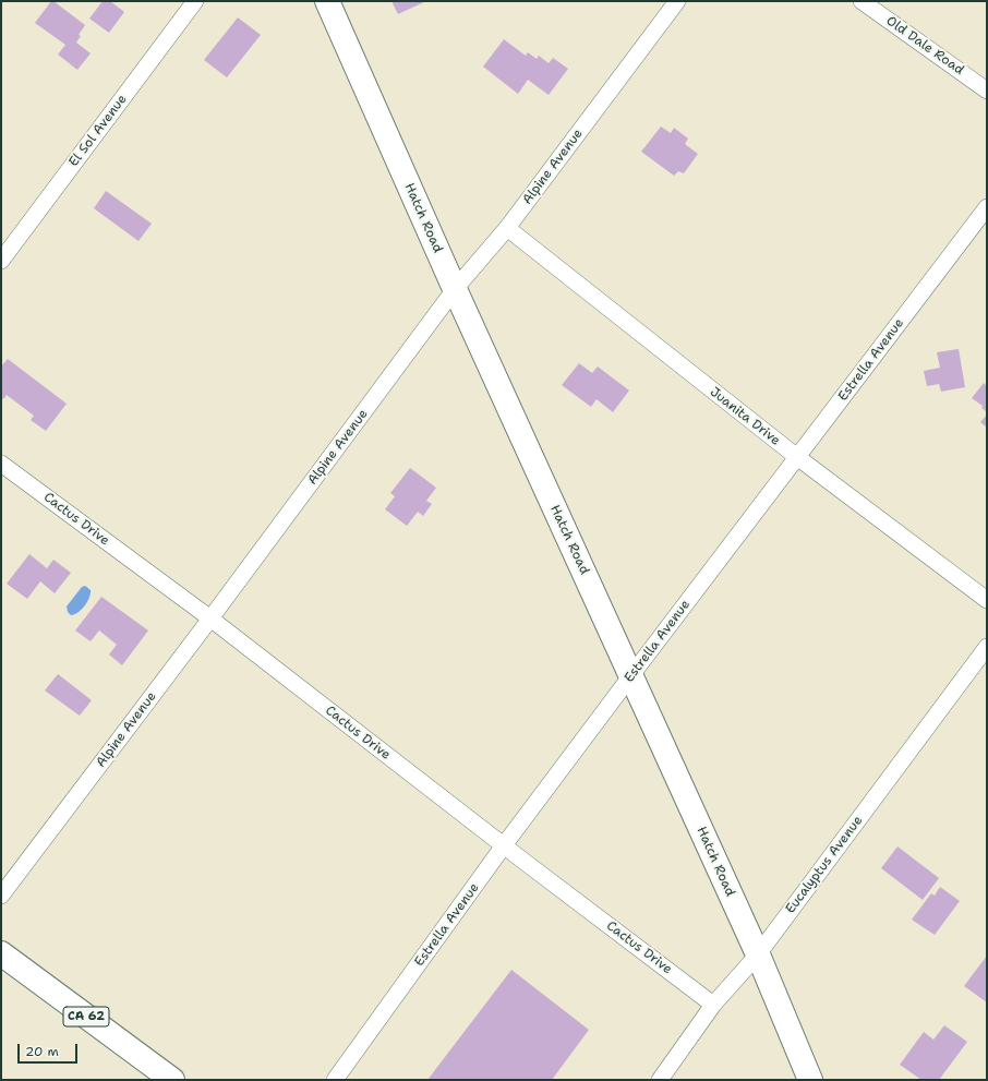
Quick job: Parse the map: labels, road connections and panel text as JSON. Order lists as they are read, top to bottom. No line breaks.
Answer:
{"streets":{"street":["Old Dale Road","El Sol Avenue","Alpine Avenue","Hatch Road","Estrella Avenue","Juanita Drive","Cactus Drive","Eucalyptus Avenue","CA 62"]},"crossings":[["Alpine Avenue","Hatch Road"],["Alpine Avenue","Juanita Drive"],["Alpine Avenue","Cactus Drive"],["Hatch Road","Estrella Avenue"],["Hatch Road","Eucalyptus Avenue"],["Estrella Avenue","Juanita Drive"],["Estrella Avenue","Cactus Drive"],["Cactus Drive","Eucalyptus Avenue"]],"scale_bar":"20 m"}
